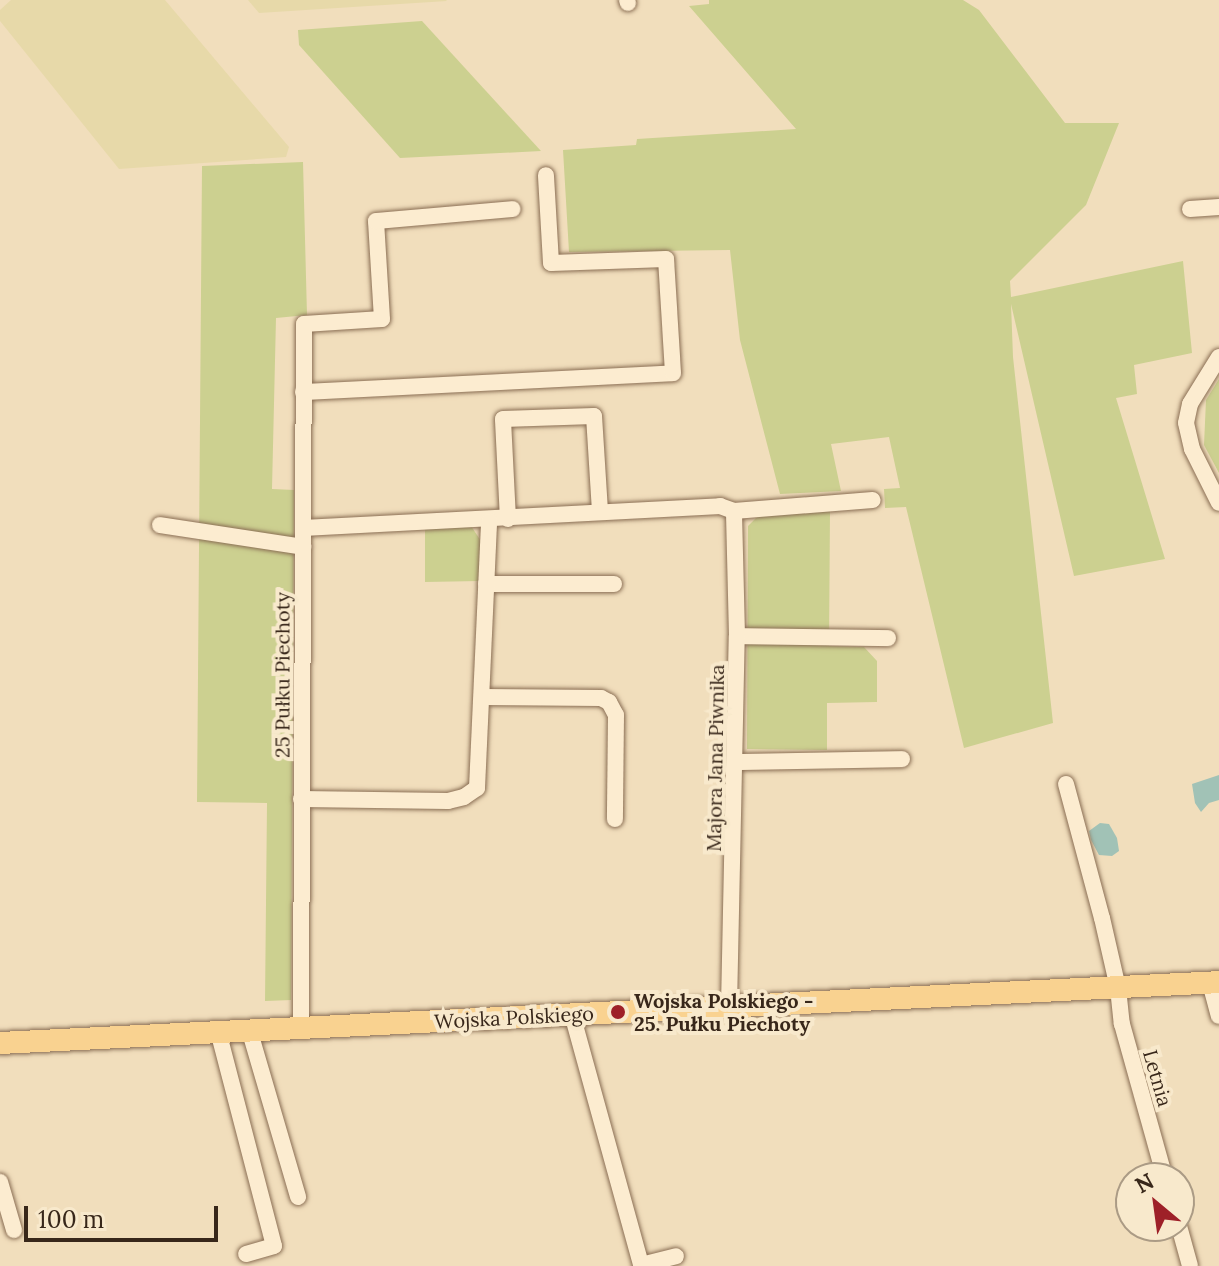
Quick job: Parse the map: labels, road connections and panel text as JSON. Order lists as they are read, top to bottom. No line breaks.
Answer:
{"streets":{"main road":["Wojska Polskiego"],"street":["25 Pułku Piechoty","Majora Jana Piwnika","Letnia"]},"crossings":[["25 Pułku Piechoty","Wojska Polskiego"],["Majora Jana Piwnika","Wojska Polskiego"],["Wojska Polskiego","Letnia"]],"places":["Wojska Polskiego - 25. Pułku Piechoty"],"scale_bar":"100 m","north":"top left"}
